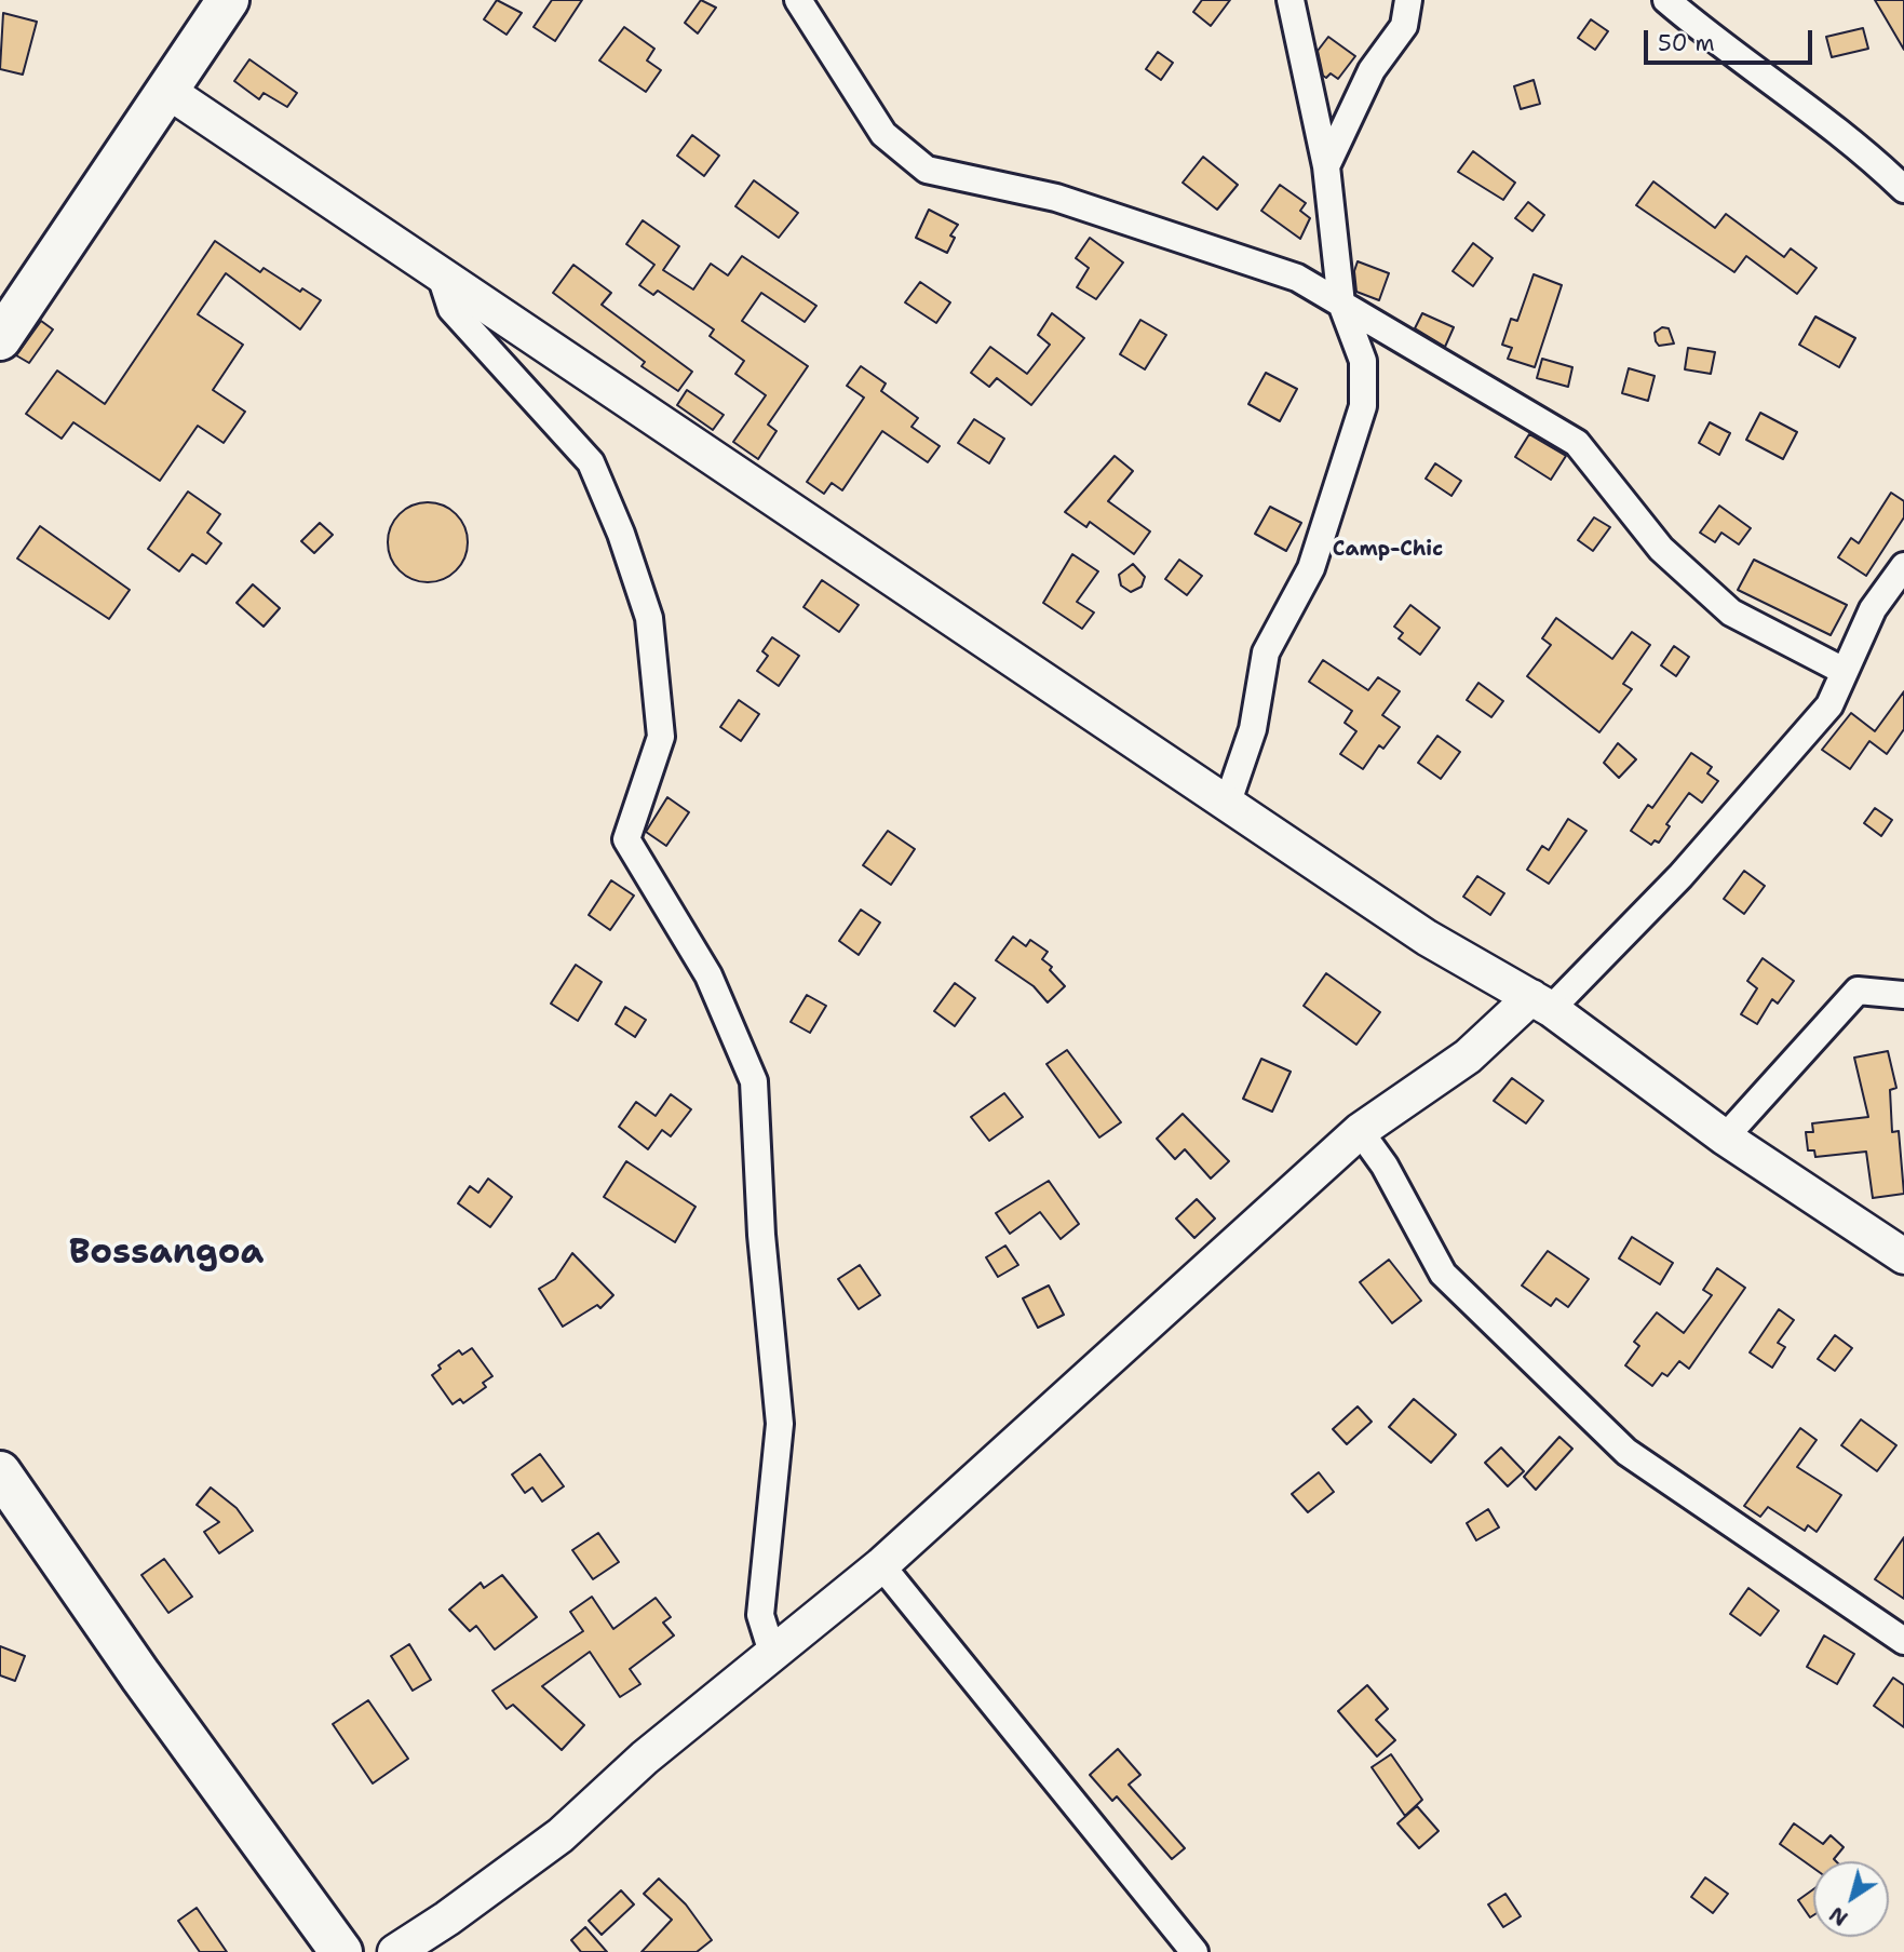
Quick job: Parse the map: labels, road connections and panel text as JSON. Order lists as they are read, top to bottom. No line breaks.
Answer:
{"districts":["Camp-Chic","Bossangoa"],"scale_bar":"50 m","north":"bottom left"}
